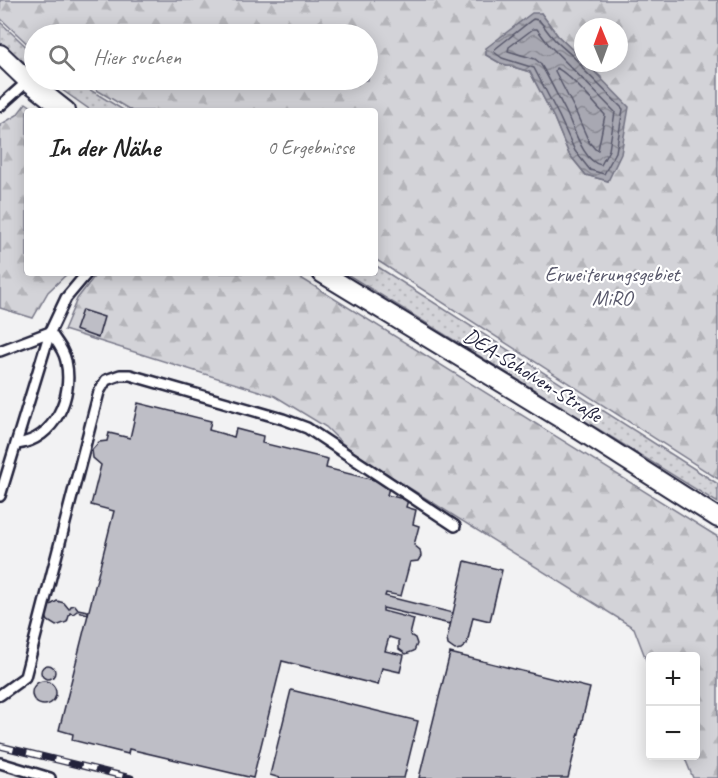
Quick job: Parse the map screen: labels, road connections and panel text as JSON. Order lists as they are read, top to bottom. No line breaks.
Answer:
{"streets":{"street":["DEA-Scholven-Straße"]},"parks":["Erweiterungsgebiet MiRO"],"north":"top","page":{"search":"Hier suchen","heading":["In der Nähe","0 Ergebnisse"],"map_buttons":["+","−"]}}
